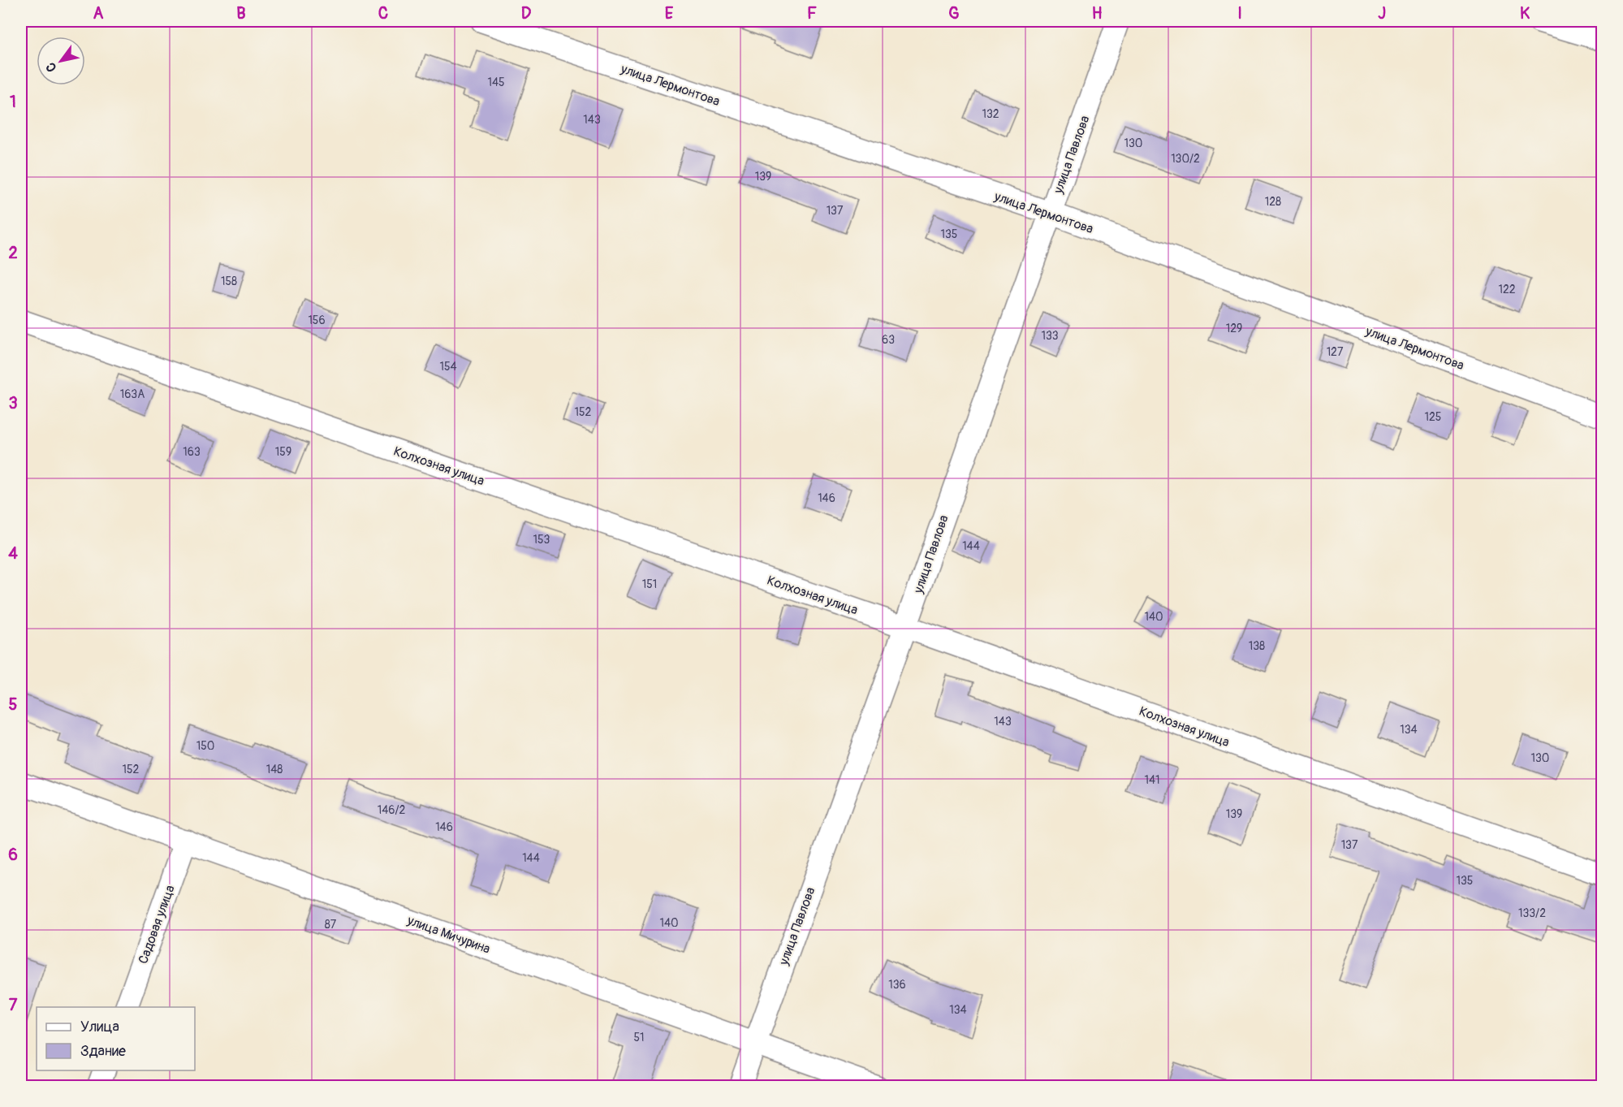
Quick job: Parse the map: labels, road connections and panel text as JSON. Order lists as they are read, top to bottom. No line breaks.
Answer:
{"streets":{"street":["улица Лермонтова","улица Павлова","Колхозная улица","Садовая улица","улица Мичурина"]},"crossings":[["улица Лермонтова","улица Павлова"],["улица Павлова","Колхозная улица"],["улица Павлова","улица Мичурина"],["Садовая улица","улица Мичурина"]],"house_numbers":["145","132","143","130","130/2","139","128","137","135","158","122","156","129","133","63","127","154","163А","152","125","163","159","146","153","144","151","140","138","143","134","150","130","152","148","141","146/2","139","146","137","144","135","133/2","140","87","136","134","51"],"legend":["Улица","Здание"],"north":"bottom left","grid":{"columns":["A","B","C","D","E","F","G","H","I","J","K"],"rows":["1","2","3","4","5","6","7"]}}
